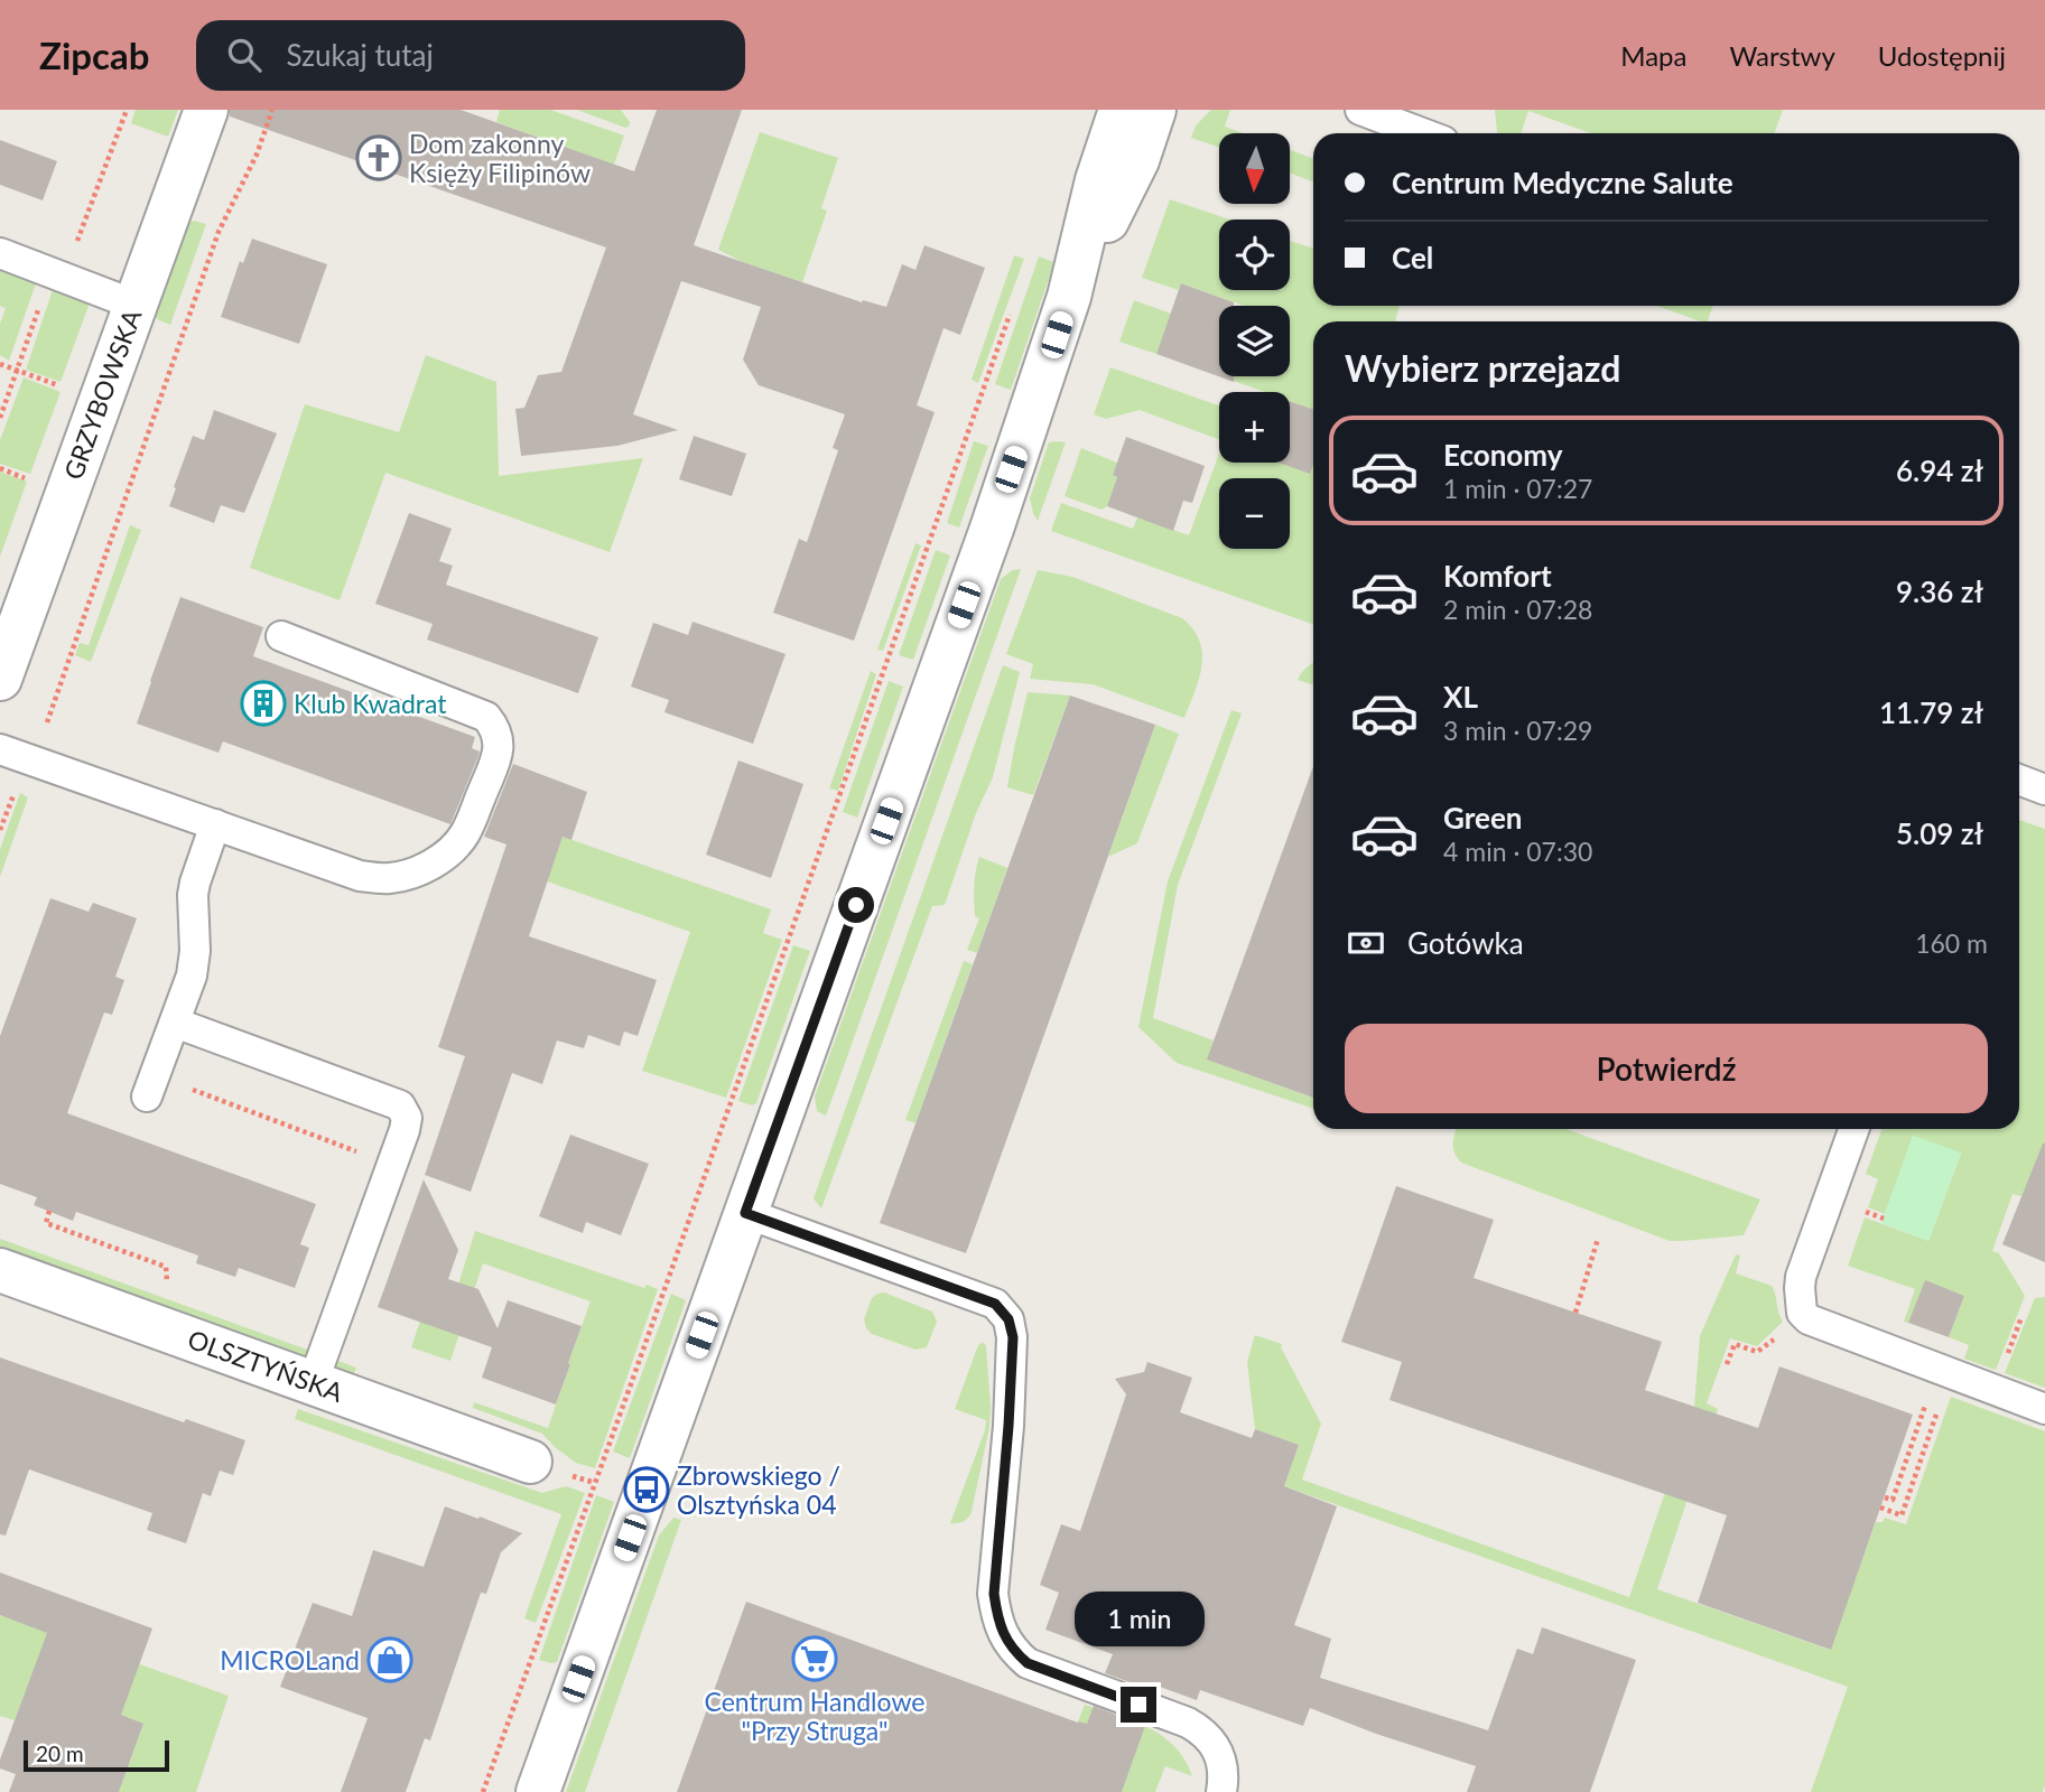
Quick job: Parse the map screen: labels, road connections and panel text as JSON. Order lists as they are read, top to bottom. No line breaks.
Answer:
{"streets":{"street":["GRZYBOWSKA","OLSZTYŃSKA"]},"places":{"church":["Dom zakonny Księży Filipinów"],"building":["Klub Kwadrat"],"bus stop":["Zbrowskiego / Olsztyńska 04"],"supermarket":["Centrum Handlowe \"Przy Struga\""],"shop":["MICROLand"]},"scale_bar":"20 m","north":"bottom","page":{"header":"Zipcab","search":"Szukaj tutaj","nav":["Mapa","Warstwy","Udostępnij"],"map_buttons":["+","−"],"banner":["Centrum Medyczne Salute","Cel"],"heading":"Wybierz przejazd","list":[{"name":"Economy","note":"1 min · 07:27","value":"6.94 zł"},{"name":"Komfort","note":"2 min · 07:28","value":"9.36 zł"},{"name":"XL","note":"3 min · 07:29","value":"11.79 zł"},{"name":"Green","note":"4 min · 07:30","value":"5.09 zł"}],"pay":["Gotówka","160 m"],"buttons":"Potwierdź","bubble":"1 min","scale":"20 m"}}
